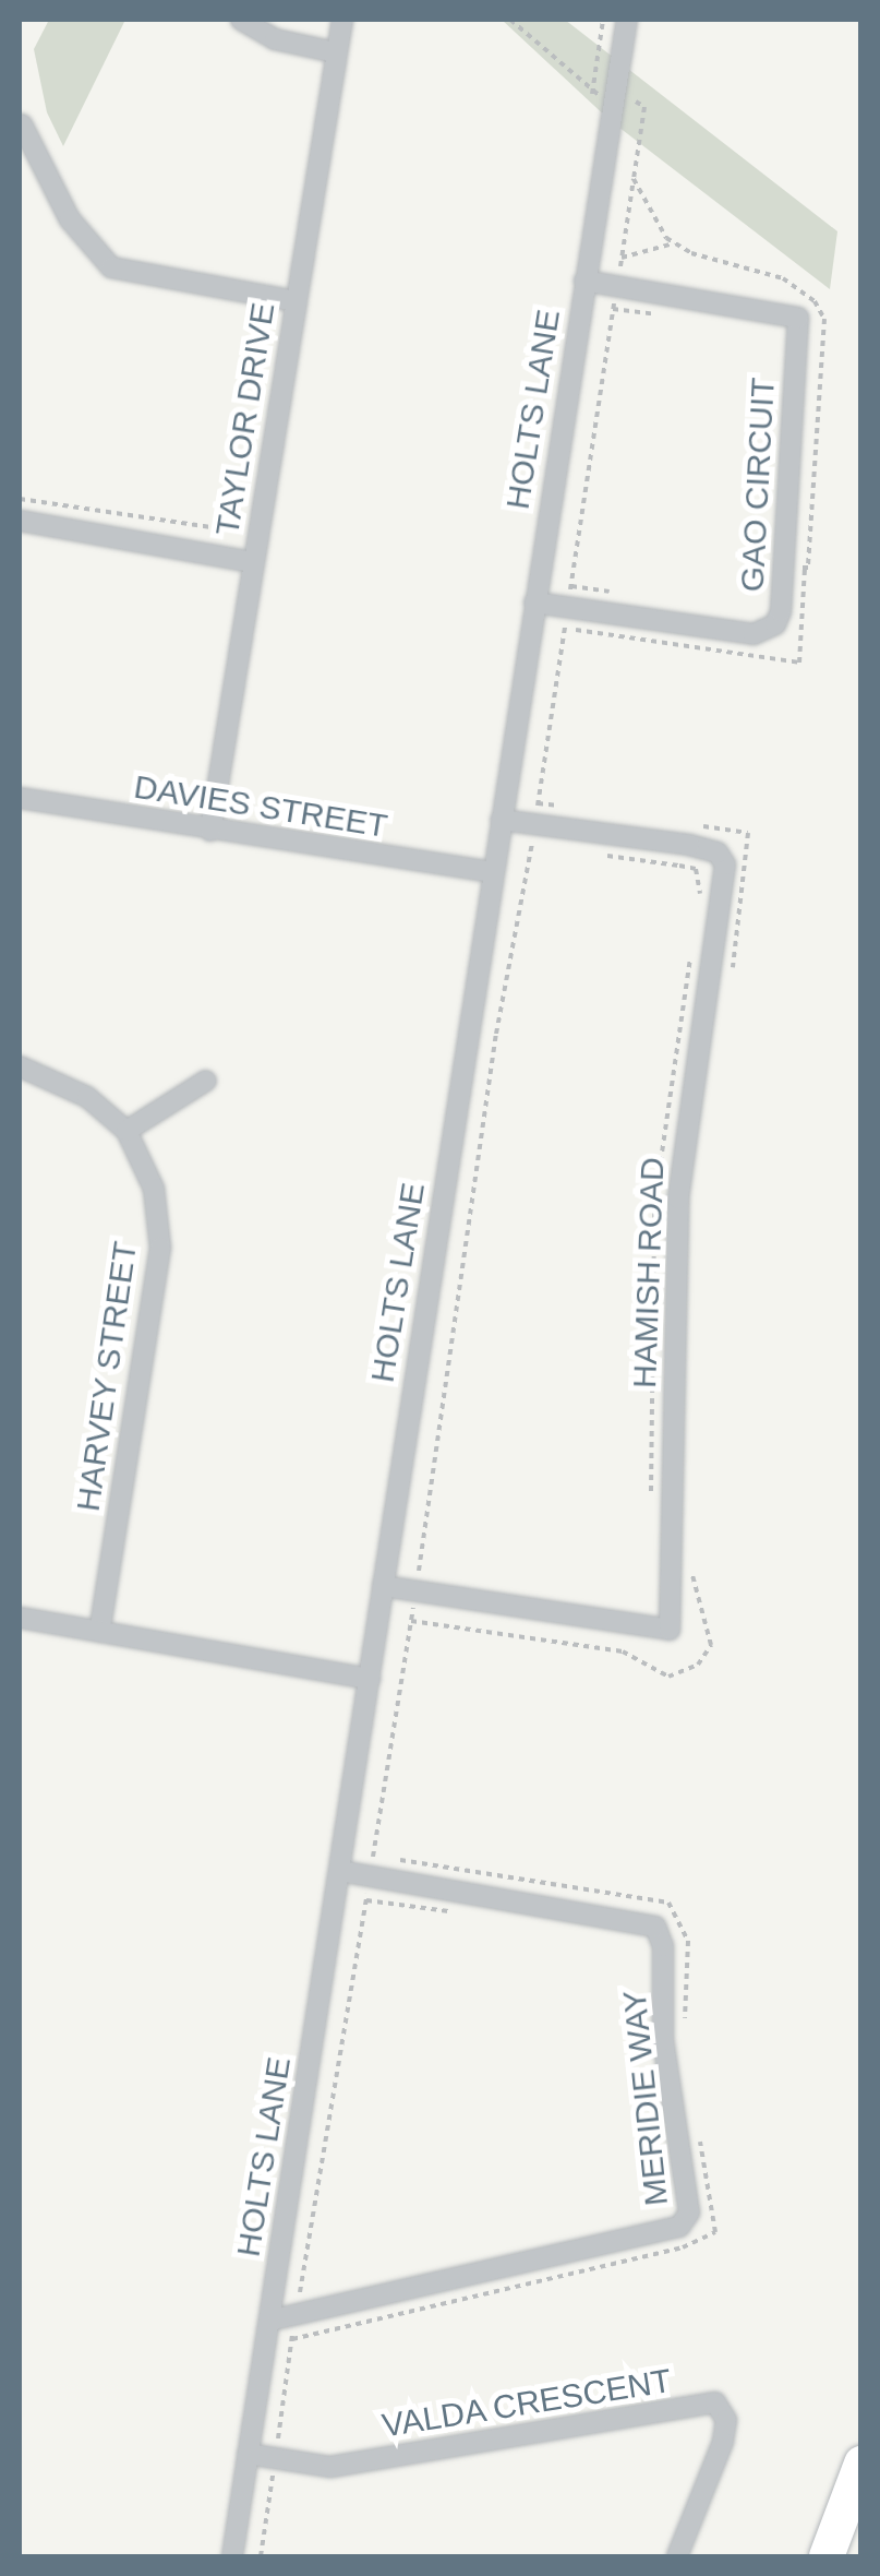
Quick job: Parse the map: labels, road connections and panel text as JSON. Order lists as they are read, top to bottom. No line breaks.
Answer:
{"streets":{"street":["HOLTS LANE","TAYLOR DRIVE","GAO CIRCUIT","DAVIES STREET","HAMISH ROAD","HARVEY STREET","MERIDIE WAY","VALDA CRESCENT"]},"crossings":[["HOLTS LANE","GAO CIRCUIT"],["HOLTS LANE","DAVIES STREET"],["HOLTS LANE","HAMISH ROAD"],["HOLTS LANE","MERIDIE WAY"],["HOLTS LANE","VALDA CRESCENT"],["TAYLOR DRIVE","DAVIES STREET"]]}
